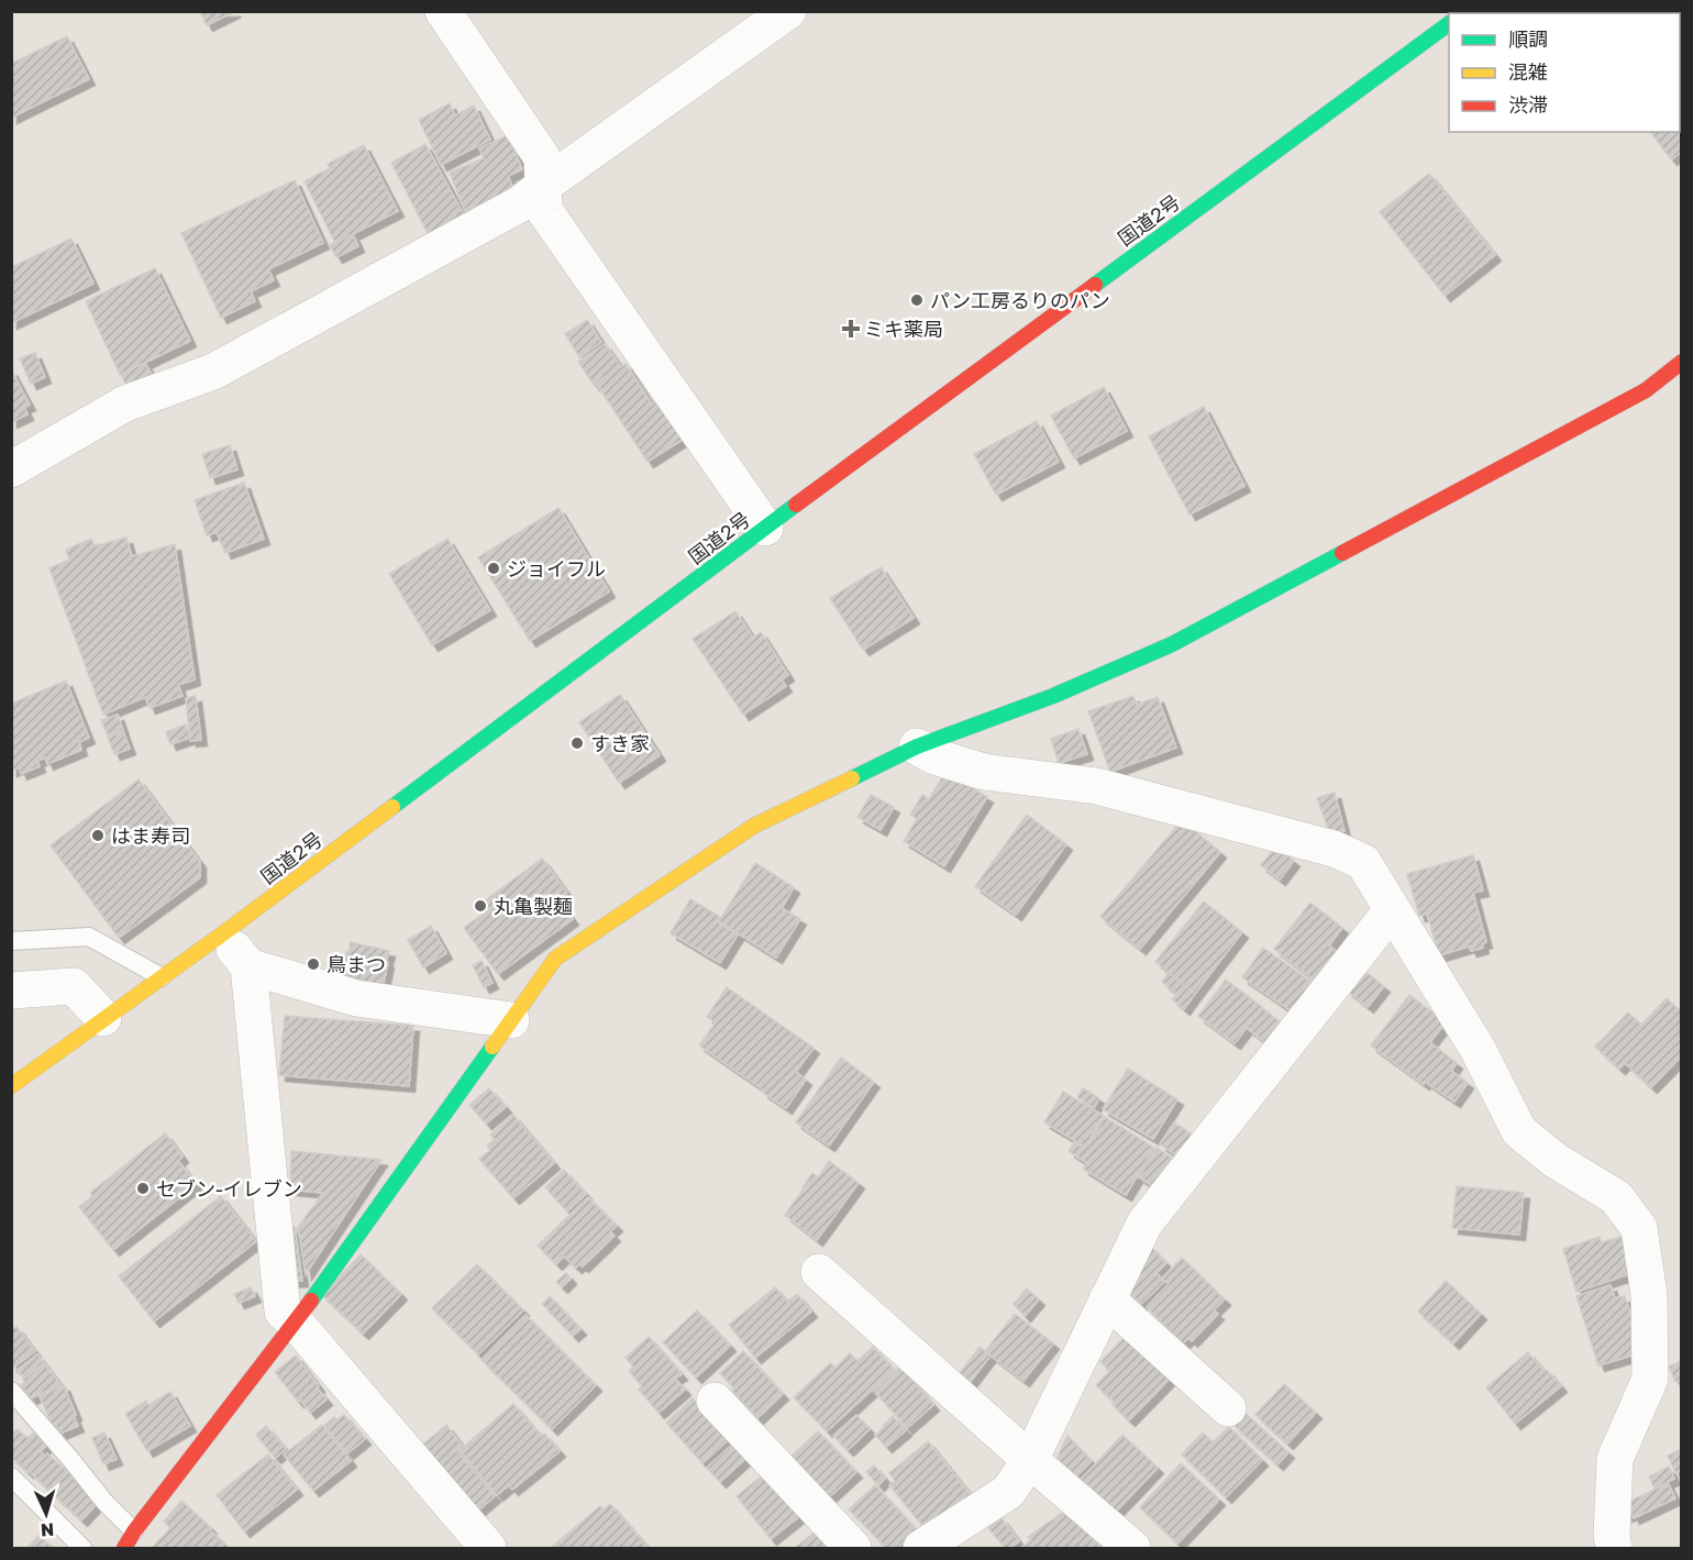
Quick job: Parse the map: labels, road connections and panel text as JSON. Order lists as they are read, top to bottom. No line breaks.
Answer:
{"streets":{"main road":["国道2号"]},"places":{"other":["パン工房るりのパン","ジョイフル","すき家","はま寿司","丸亀製麺","鳥まつ","セブン-イレブン"],"health":["ミキ薬局"]},"legend":["順調","混雑","渋滞"],"north":"bottom"}
